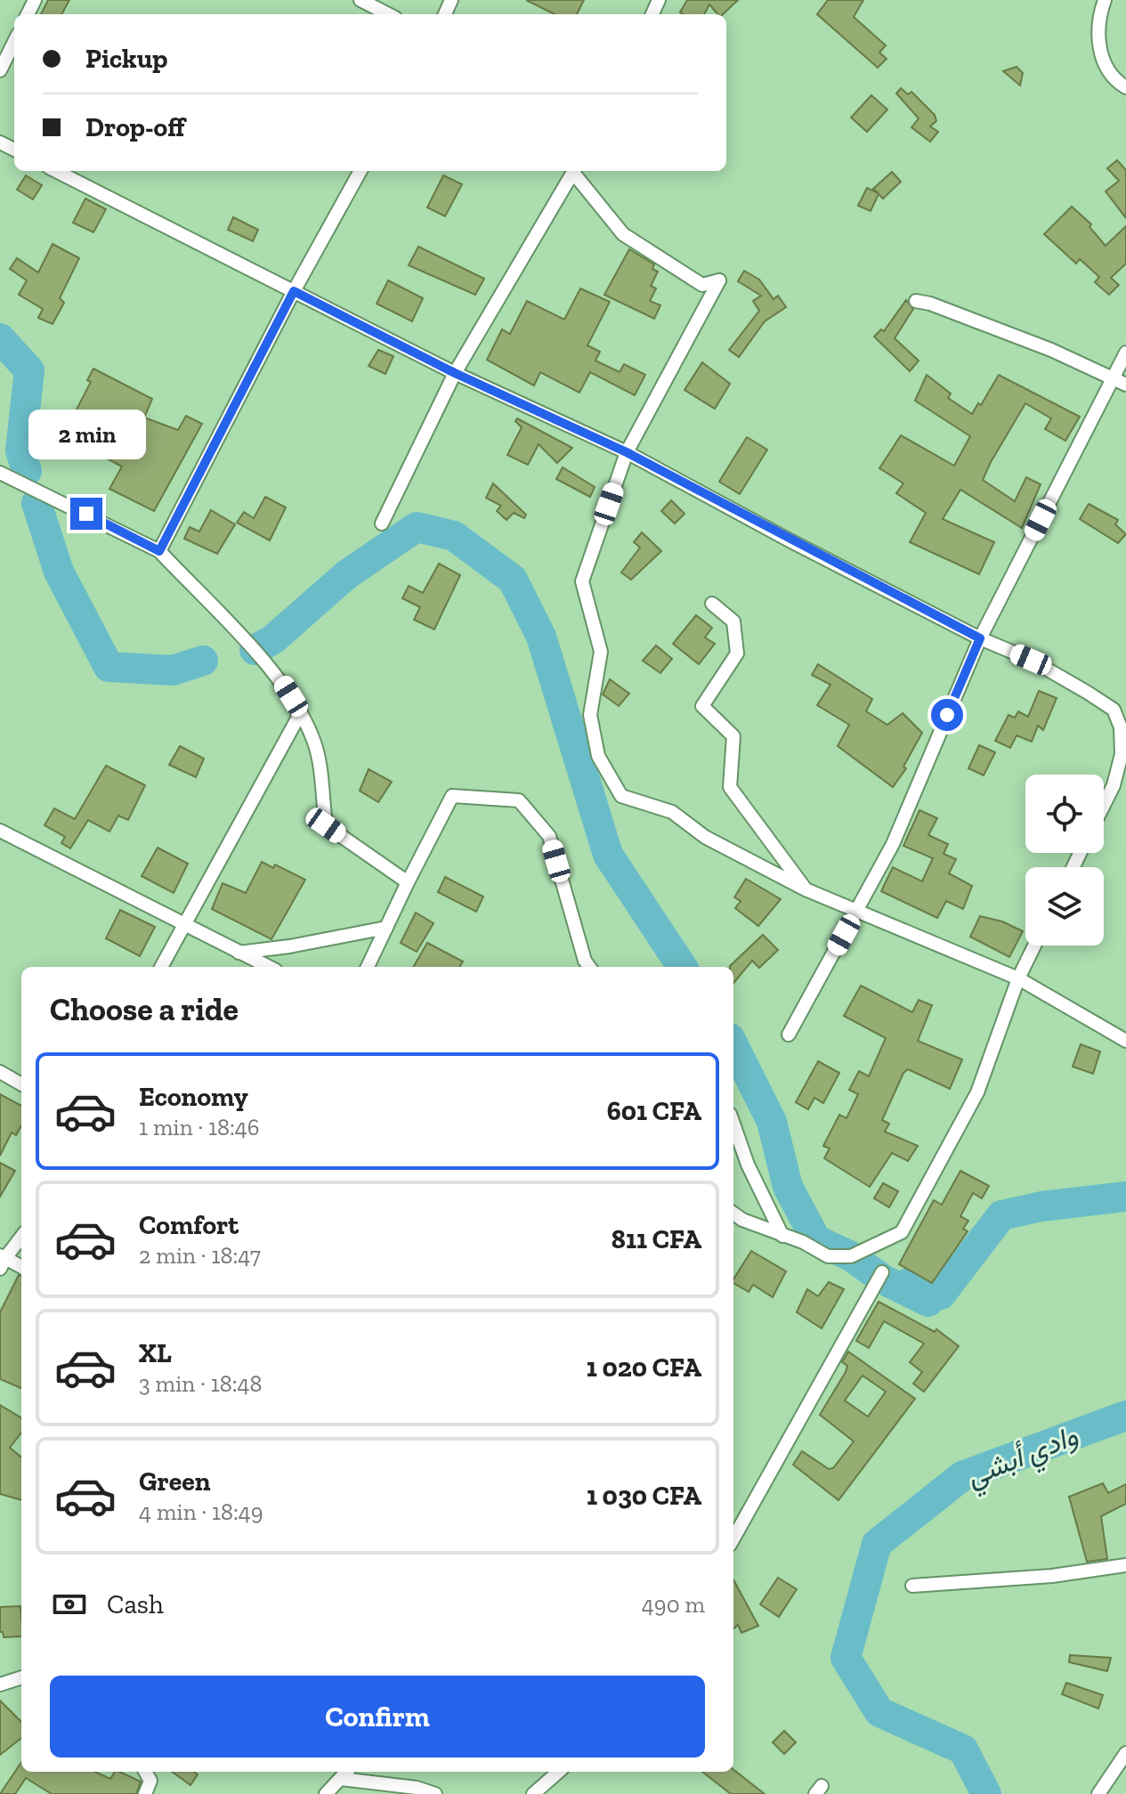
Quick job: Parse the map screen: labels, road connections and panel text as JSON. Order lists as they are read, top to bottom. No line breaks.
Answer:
{"water":["وادي أبشي"],"page":{"banner":["Pickup","Drop-off"],"bubble":"2 min","heading":"Choose a ride","list":[{"name":"Economy","note":"1 min · 18:46","value":"601 CFA"},{"name":"Comfort","note":"2 min · 18:47","value":"811 CFA"},{"name":"XL","note":"3 min · 18:48","value":"1 020 CFA"},{"name":"Green","note":"4 min · 18:49","value":"1 030 CFA"}],"pay":["Cash","490 m"],"buttons":"Confirm"}}
